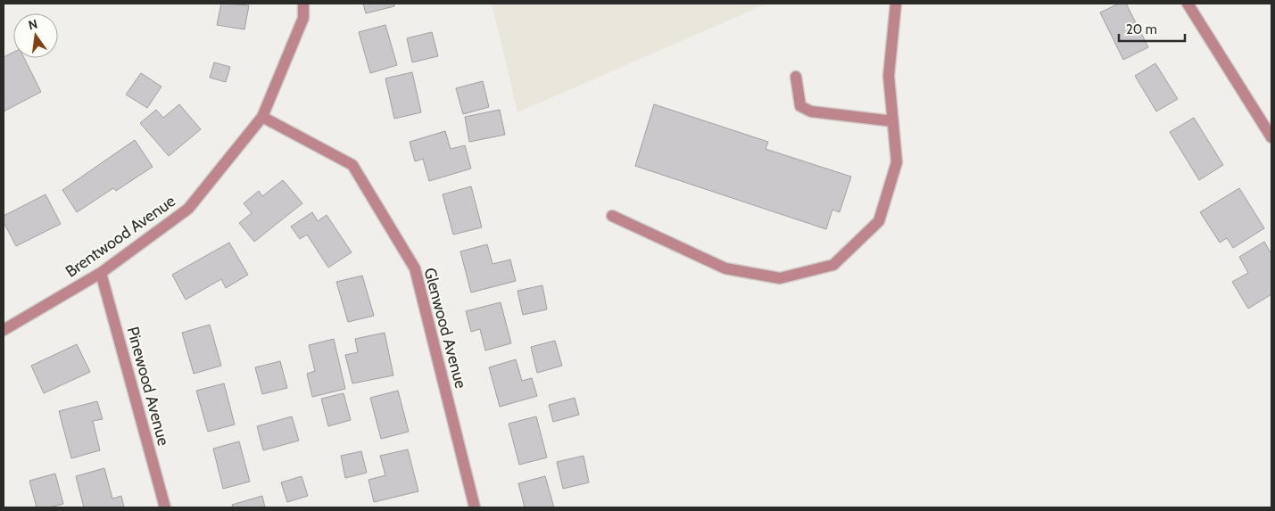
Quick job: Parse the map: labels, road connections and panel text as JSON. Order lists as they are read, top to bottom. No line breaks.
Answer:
{"streets":{"street":["Brentwood Avenue","Glenwood Avenue","Pinewood Avenue"]},"crossings":[["Brentwood Avenue","Glenwood Avenue"],["Brentwood Avenue","Pinewood Avenue"]],"scale_bar":"20 m","north":"top"}
